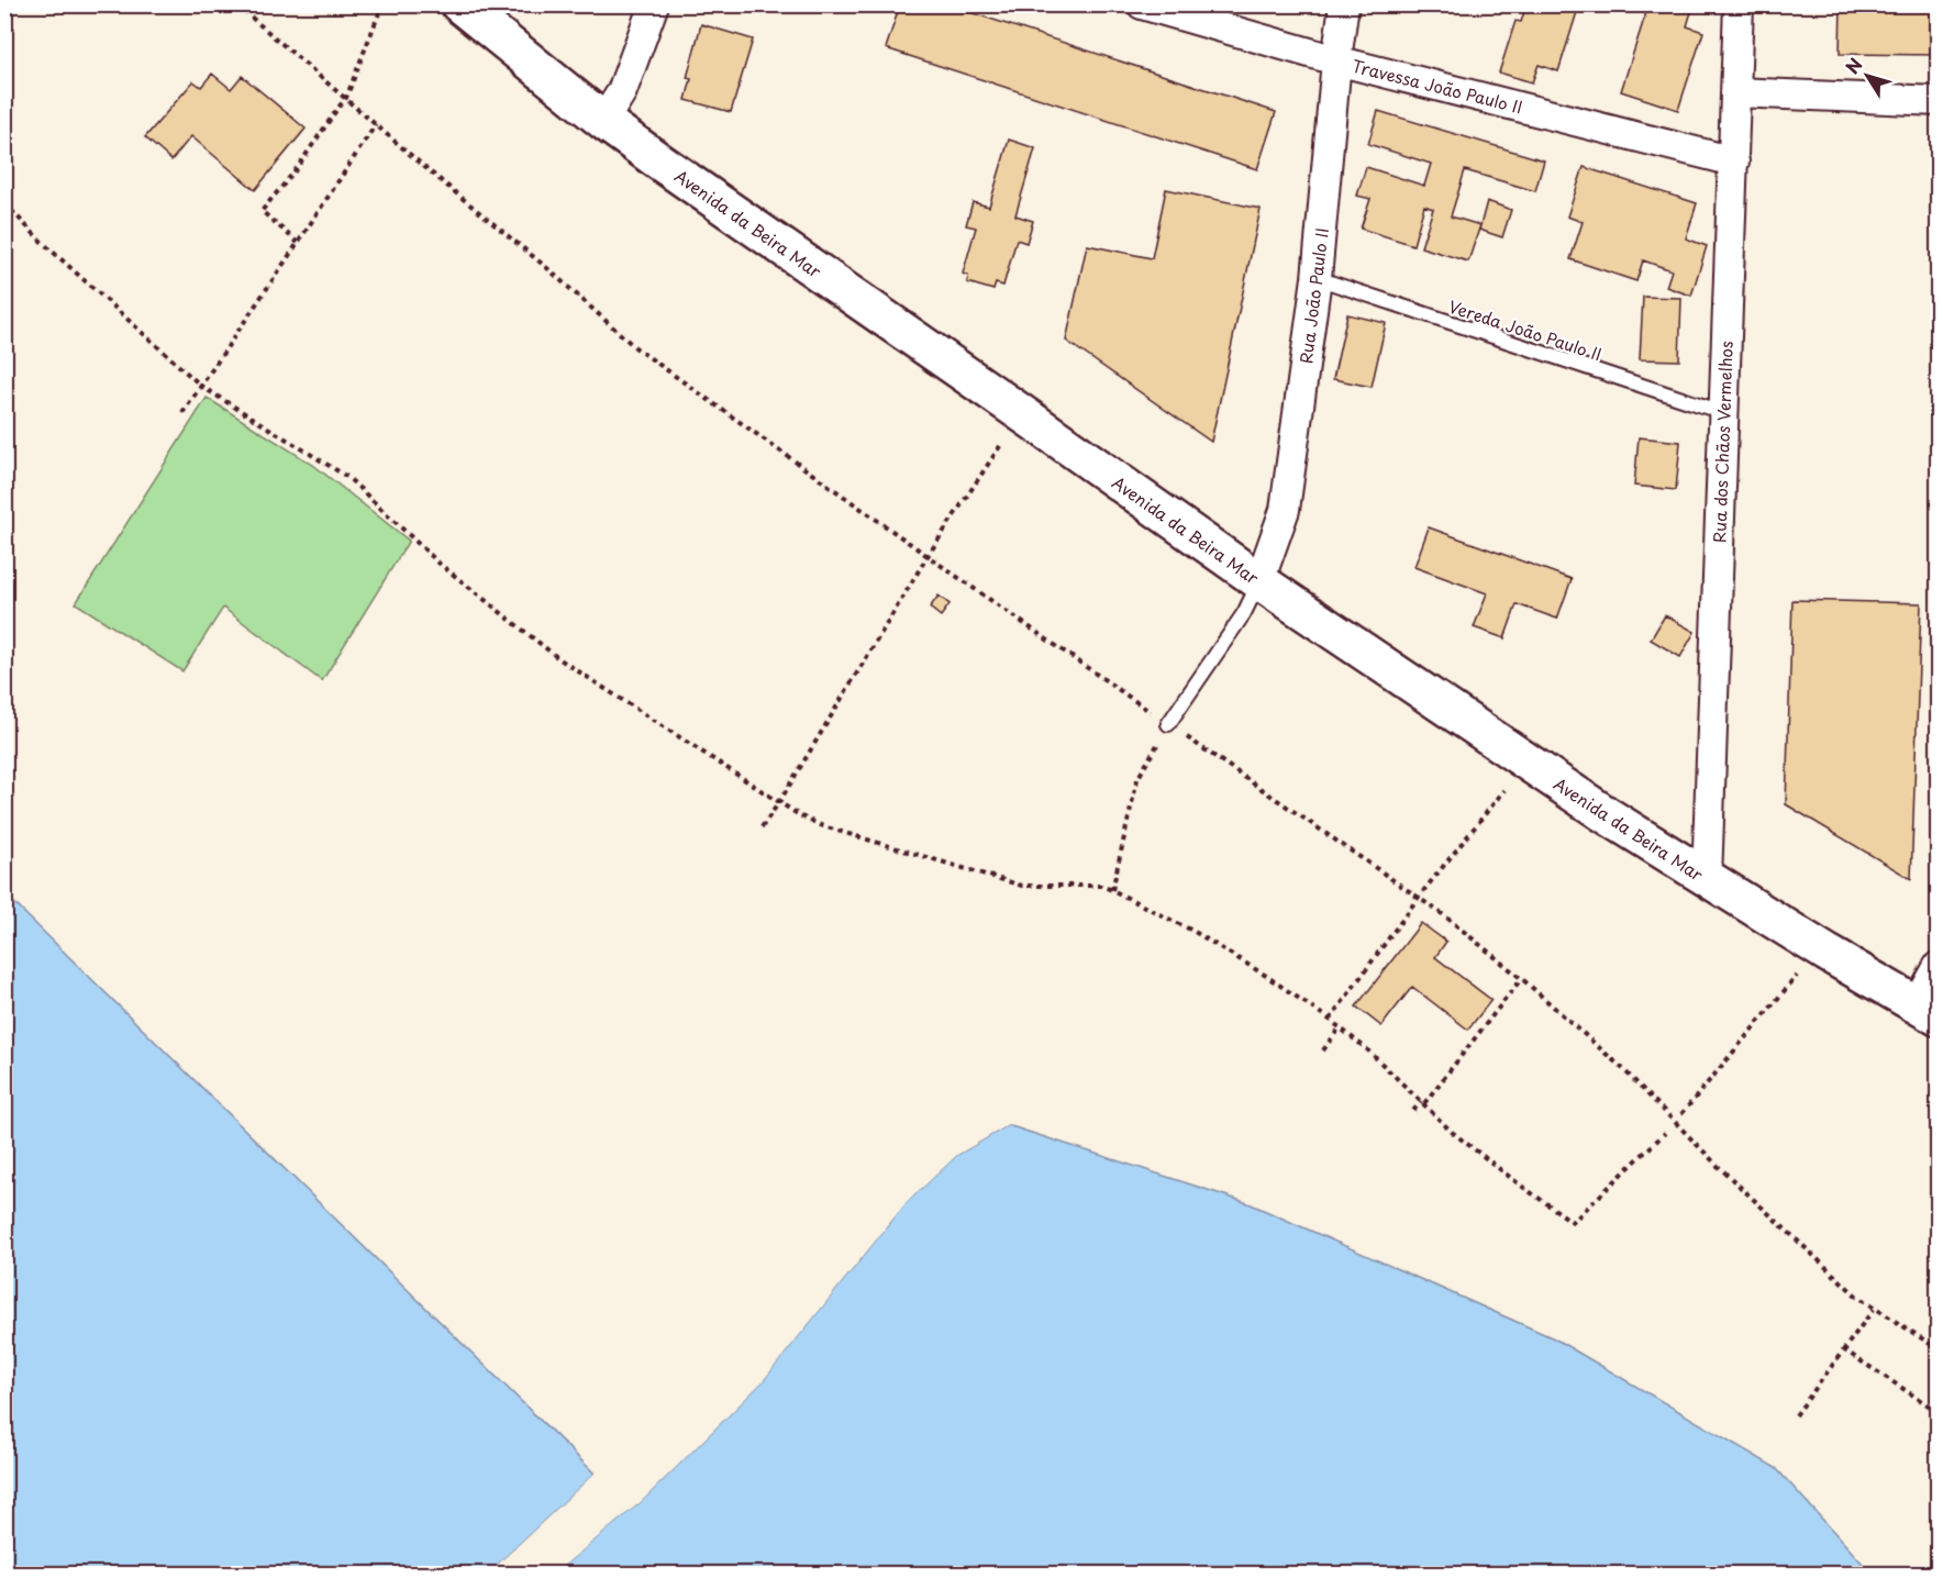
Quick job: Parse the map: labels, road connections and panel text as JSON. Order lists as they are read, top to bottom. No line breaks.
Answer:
{"streets":{"main road":["Avenida da Beira Mar"],"street":["Travessa João Paulo II","Rua João Paulo II","Rua dos Chãos Vermelhos"],"lane":["Vereda João Paulo II"]},"crossings":[["Travessa João Paulo II","Rua João Paulo II"],["Travessa João Paulo II","Rua dos Chãos Vermelhos"],["Avenida da Beira Mar","Rua João Paulo II"],["Avenida da Beira Mar","Rua dos Chãos Vermelhos"],["Rua João Paulo II","Vereda João Paulo II"],["Vereda João Paulo II","Rua dos Chãos Vermelhos"]],"north":"top left"}
